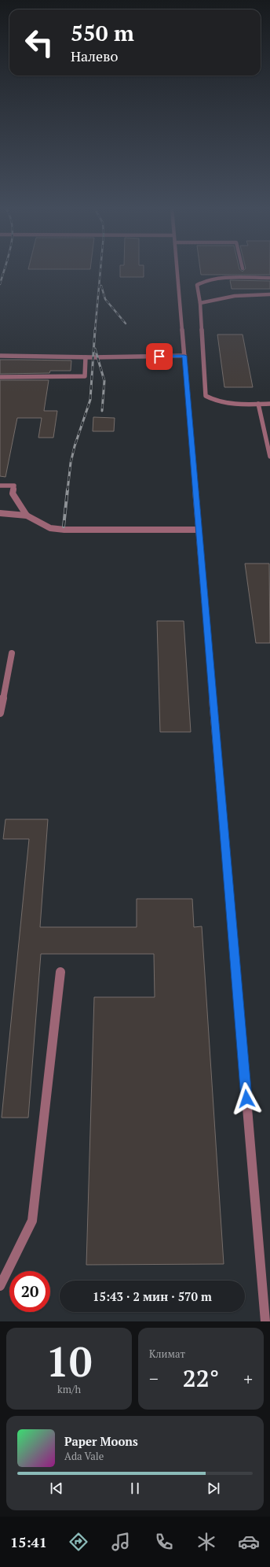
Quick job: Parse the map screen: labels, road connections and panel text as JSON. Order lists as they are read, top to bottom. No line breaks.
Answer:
{"page":{"turn":["550 m","Налево"],"limit":"20","trip":"15:43 · 2 мин · 570 m","tile":[["10","km/h"],"Климат"],"heat":["−","22°","+"],"song":["Paper Moons","Ada Vale"],"tabs":"15:41"}}
